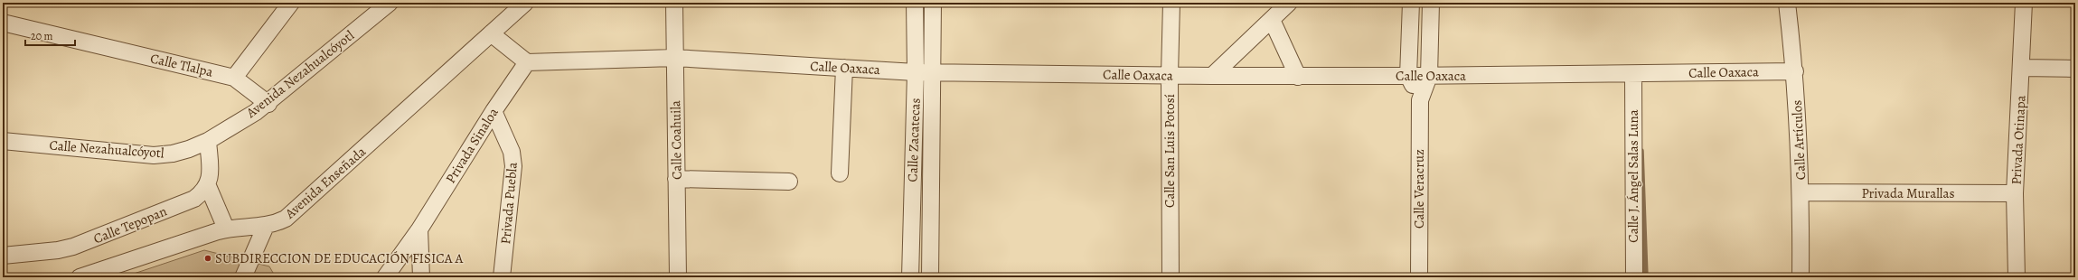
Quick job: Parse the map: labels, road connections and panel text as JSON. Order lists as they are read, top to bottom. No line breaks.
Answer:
{"streets":{"street":["Calle Tlalpa","Calle Oaxaca","Avenida Nezahualcóyotl","Calle Coahuila","Calle Zacatecas","Calle Artículos","Privada Otinapa","Privada Sinaloa","Calle Nezahualcóyotl","Calle San Luis Potosí","Calle J. Ángel Salas Luna","Avenida Enseñada","Calle Veracruz","Privada Murallas","Privada Puebla","Calle Tepopan"]},"crossings":[["Calle Tlalpa","Avenida Nezahualcóyotl"],["Calle Oaxaca","Calle Coahuila"],["Calle Oaxaca","Calle Zacatecas"],["Calle Oaxaca","Calle Artículos"],["Calle Oaxaca","Privada Sinaloa"],["Calle Oaxaca","Calle San Luis Potosí"],["Calle Oaxaca","Calle J. Ángel Salas Luna"],["Calle Oaxaca","Calle Veracruz"],["Avenida Nezahualcóyotl","Calle Nezahualcóyotl"],["Calle Artículos","Privada Murallas"],["Privada Otinapa","Privada Murallas"],["Privada Sinaloa","Privada Puebla"]],"places":["SUBDIRECCION DE EDUCACIÓN FISICA A"],"scale_bar":"20 m"}
